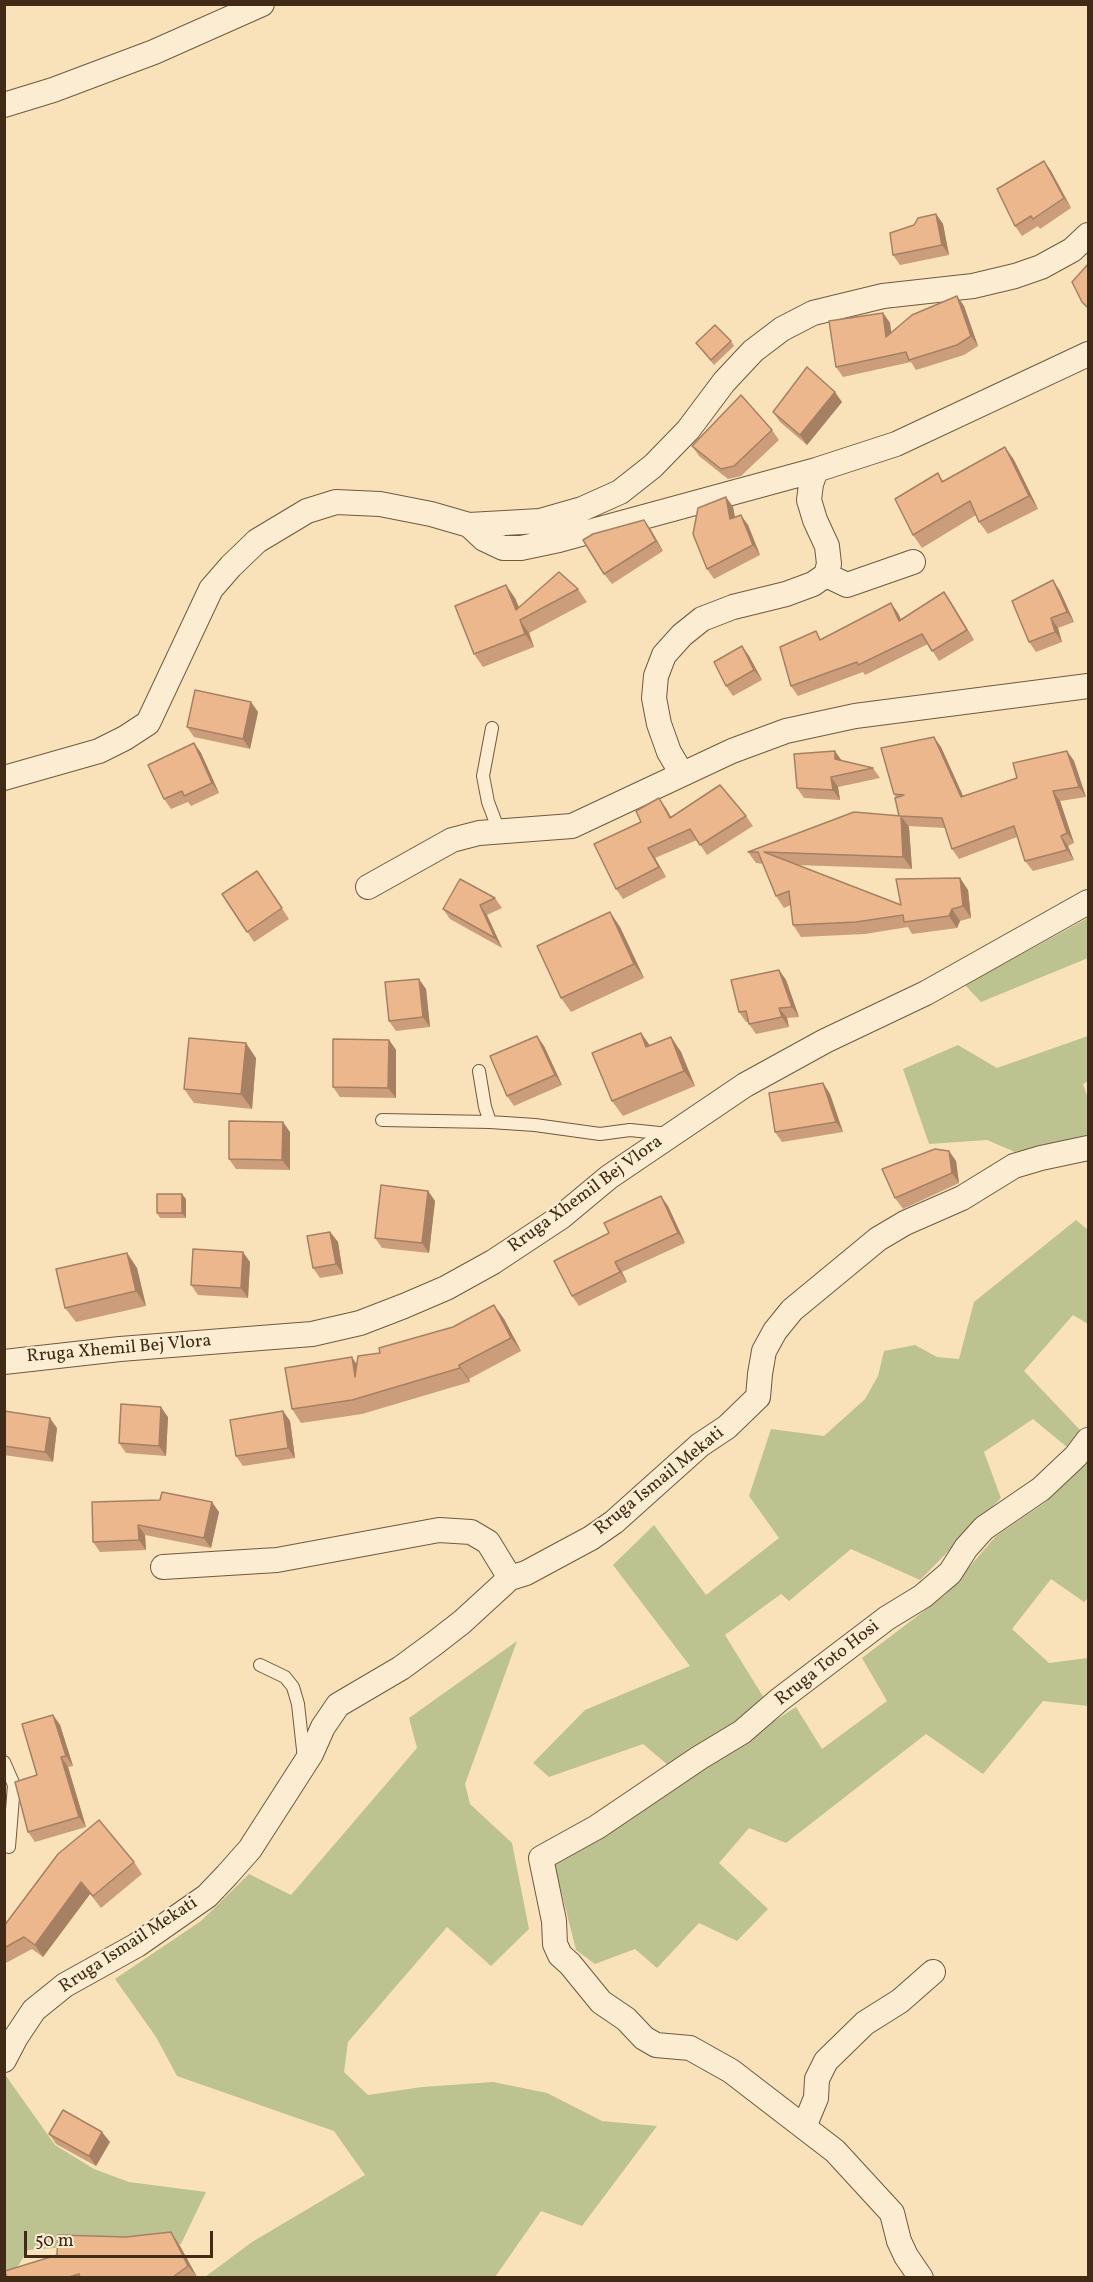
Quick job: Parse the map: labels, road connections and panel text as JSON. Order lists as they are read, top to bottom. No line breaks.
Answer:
{"streets":{"street":["Rruga Xhemil Bej Vlora","Rruga Ismail Mekati","Rruga Toto Hosi"]},"scale_bar":"50 m"}
